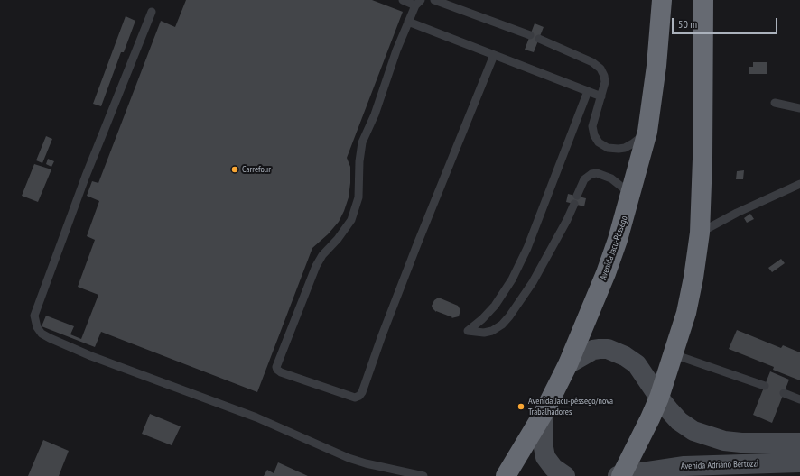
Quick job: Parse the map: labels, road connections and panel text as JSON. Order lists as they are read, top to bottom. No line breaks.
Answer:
{"streets":{"highway":["Avenida Jacu-Pêssego"],"main road":["Avenida Adriano Bertozzi"]},"places":["Carrefour","Avenida Jacu-pêssego/nova Trabalhadores"],"scale_bar":"50 m"}
